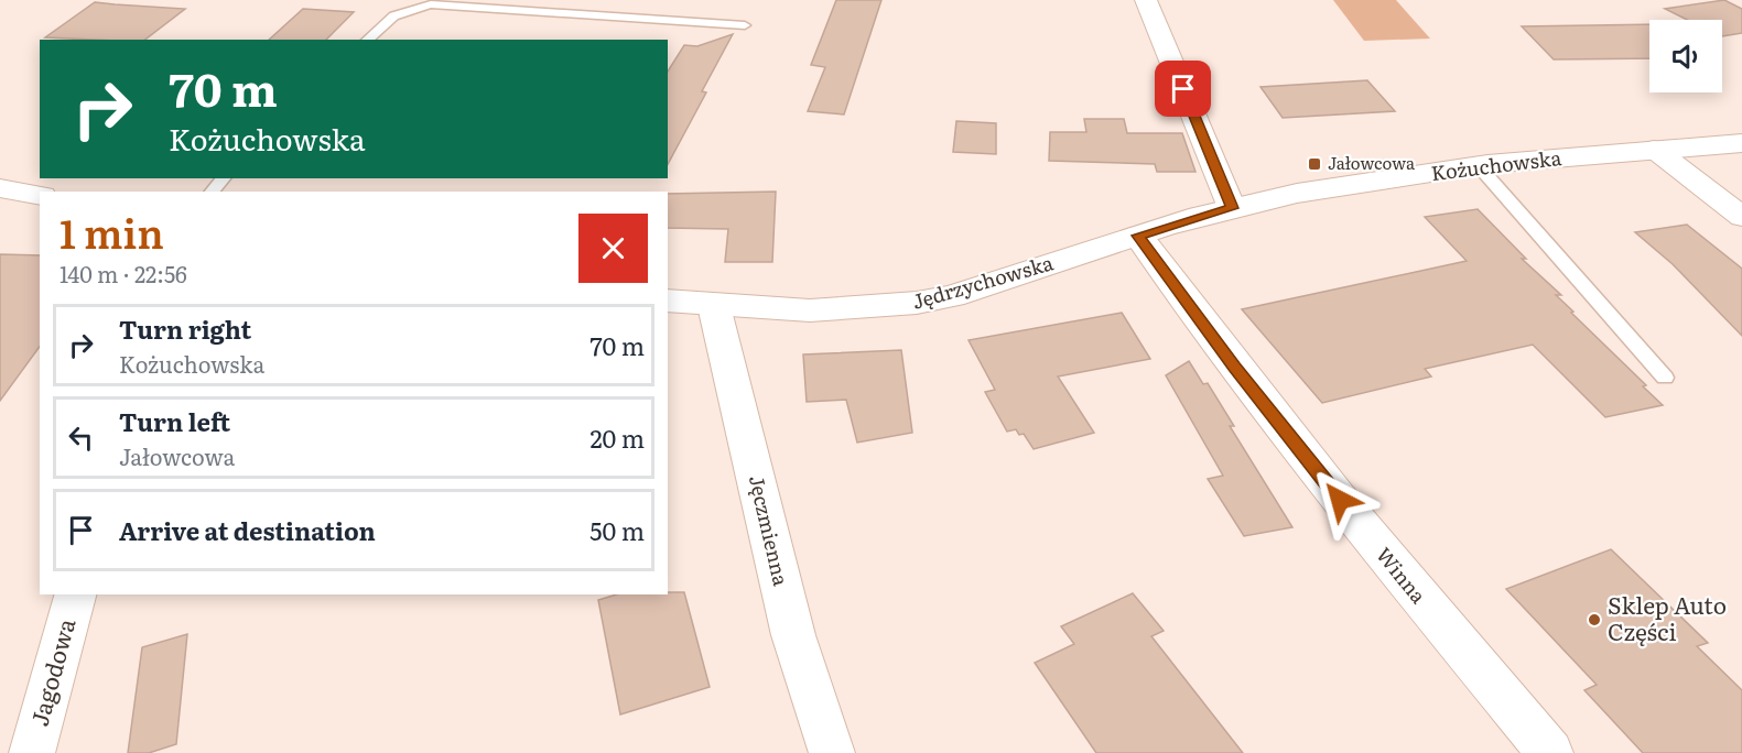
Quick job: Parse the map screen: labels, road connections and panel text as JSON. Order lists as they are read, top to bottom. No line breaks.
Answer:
{"streets":{"main road":["Kożuchowska","Jędrzychowska"],"street":["Jęczmienna","Winna","Jagodowa"]},"crossings":[["Kożuchowska","Jędrzychowska"],["Kożuchowska","Winna"],["Jędrzychowska","Jęczmienna"],["Jędrzychowska","Winna"]],"places":{"transit":["Jałowcowa"],"other":["Sklep Auto Części"]},"page":{"turn":["70 m","Kożuchowska"],"heading":["1 min","140 m · 22:56"],"list":[{"name":"Turn right","note":"Kożuchowska","value":"70 m"},{"name":"Turn left","note":"Jałowcowa","value":"20 m"},{"name":"Arrive at destination","value":"50 m"}]}}
